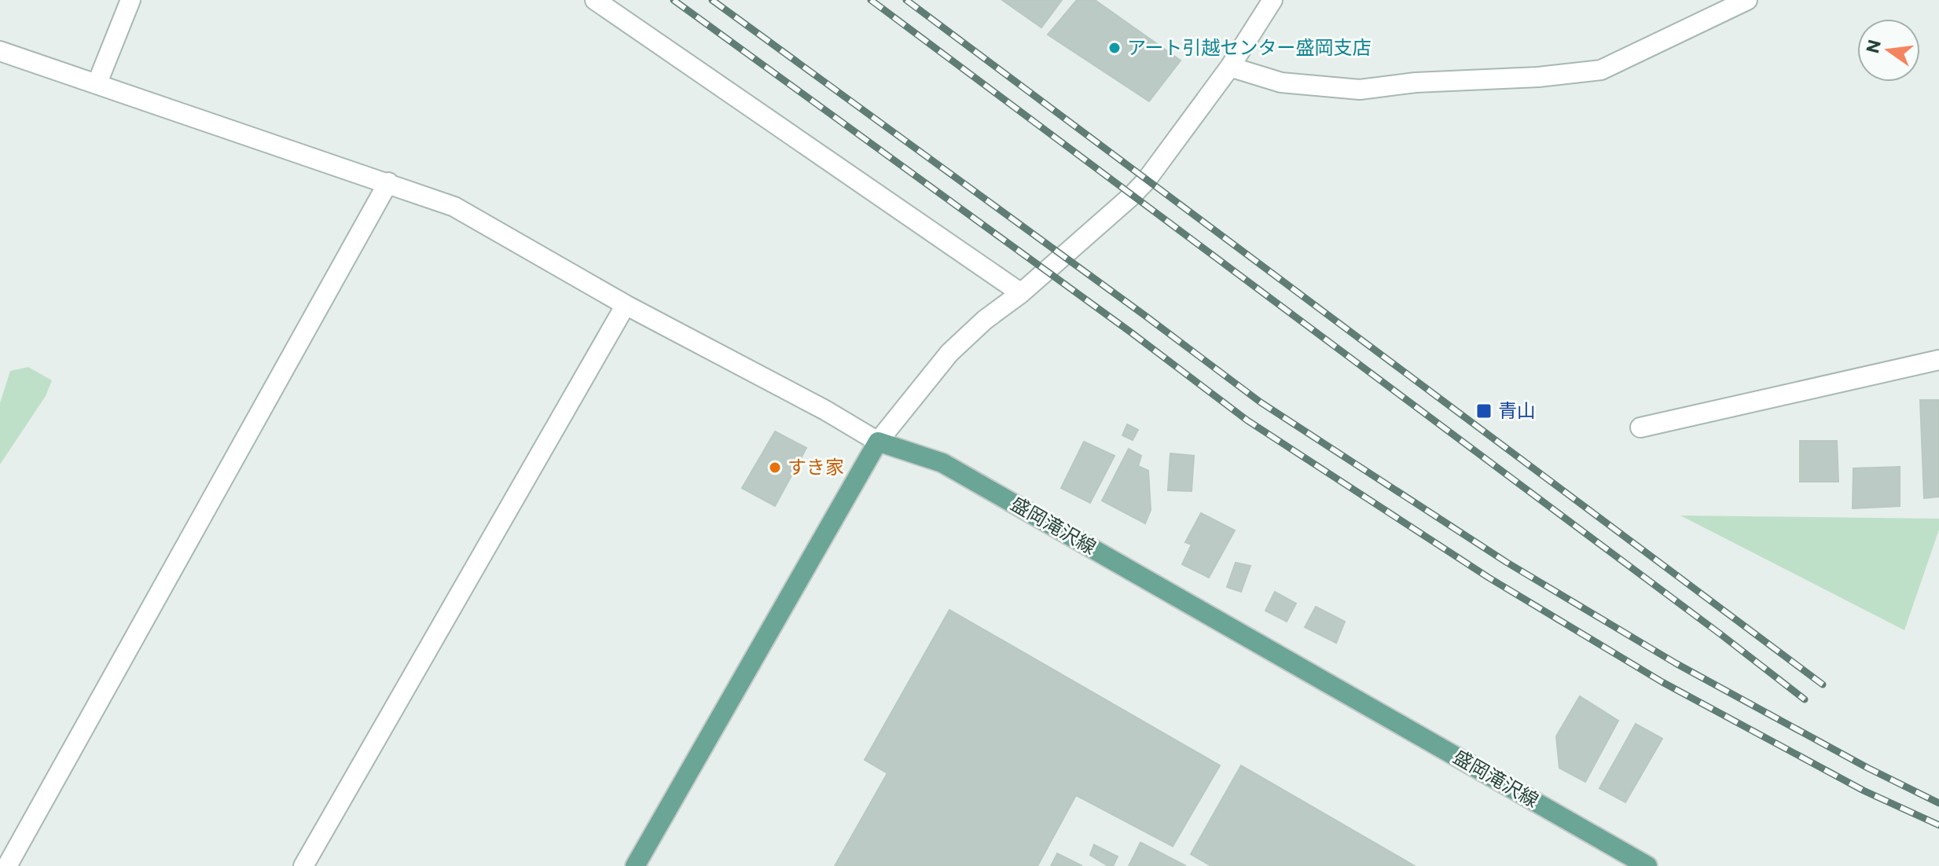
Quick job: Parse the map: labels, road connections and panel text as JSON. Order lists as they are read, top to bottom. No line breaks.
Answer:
{"streets":{"main road":["盛岡滝沢線"]},"places":{"other":["アート引越センター盛岡支店","すき家"],"transit":["青山"]},"north":"left"}
